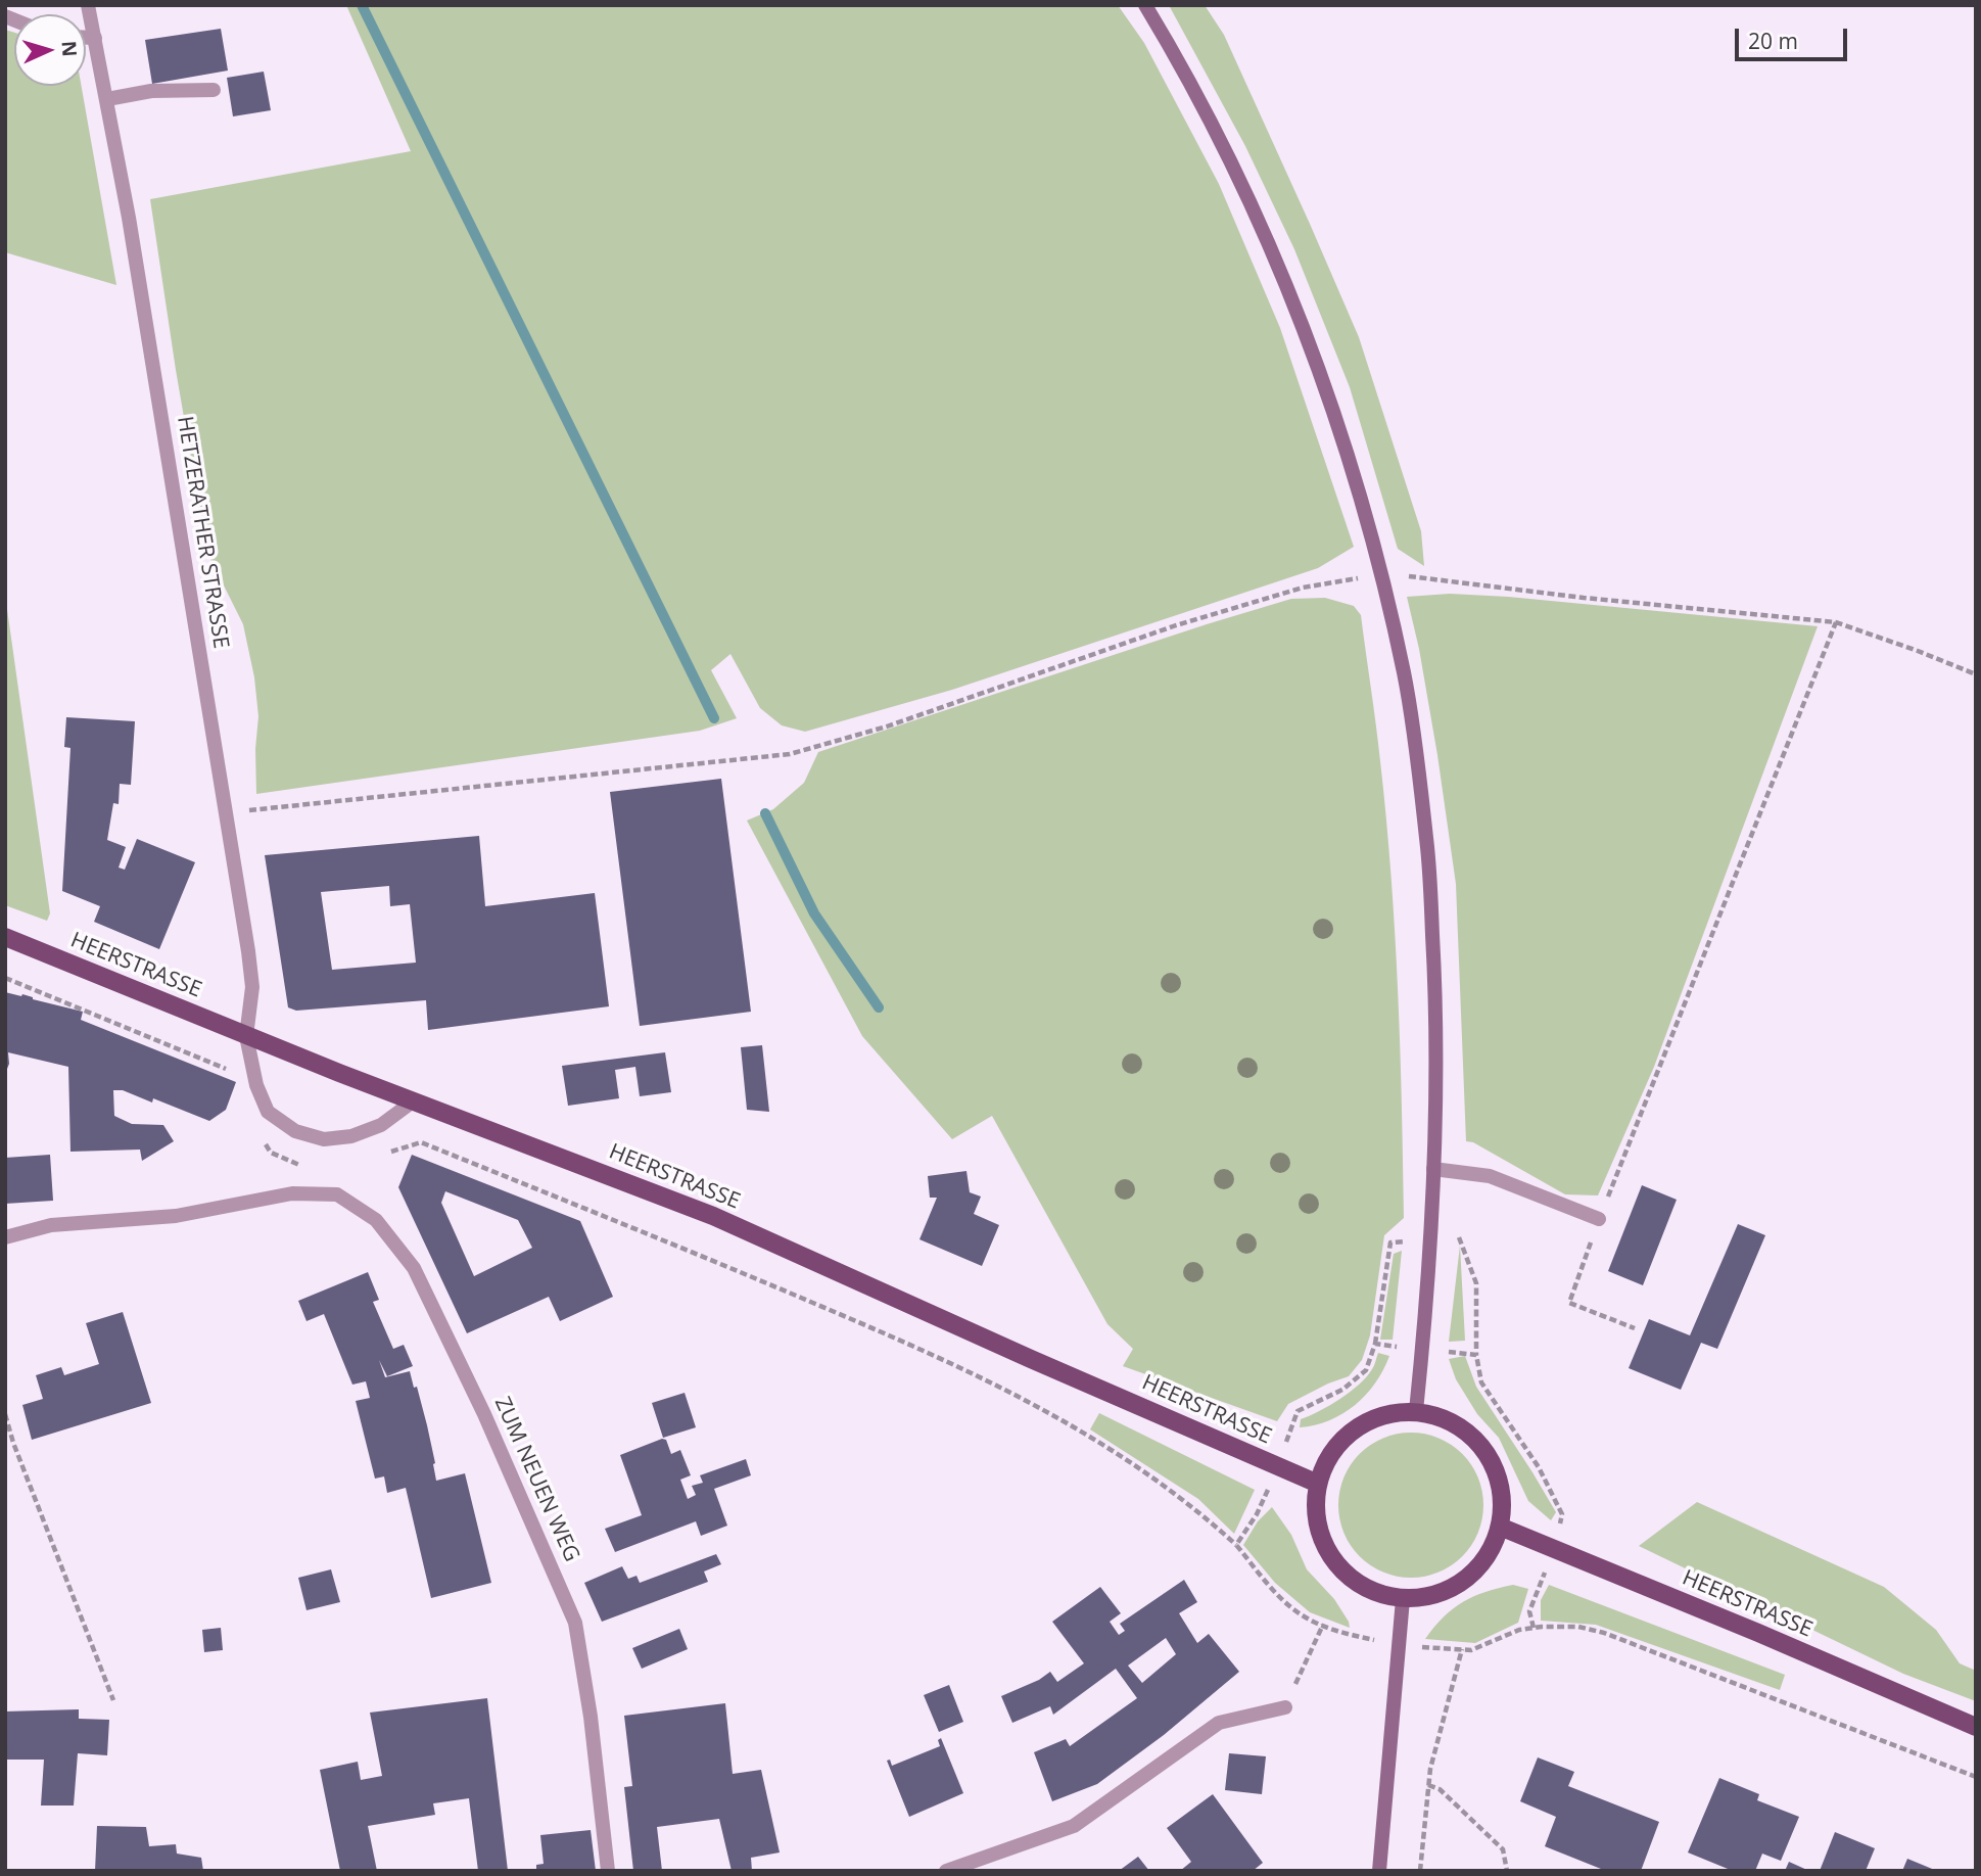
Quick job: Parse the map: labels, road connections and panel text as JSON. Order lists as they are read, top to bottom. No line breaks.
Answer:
{"streets":{"main road":["HEERSTRASSE"],"street":["HETZERATHER STRASSE","ZUM NEUEN WEG"]},"crossings":[["HETZERATHER STRASSE","HEERSTRASSE"]],"scale_bar":"20 m","north":"right"}
